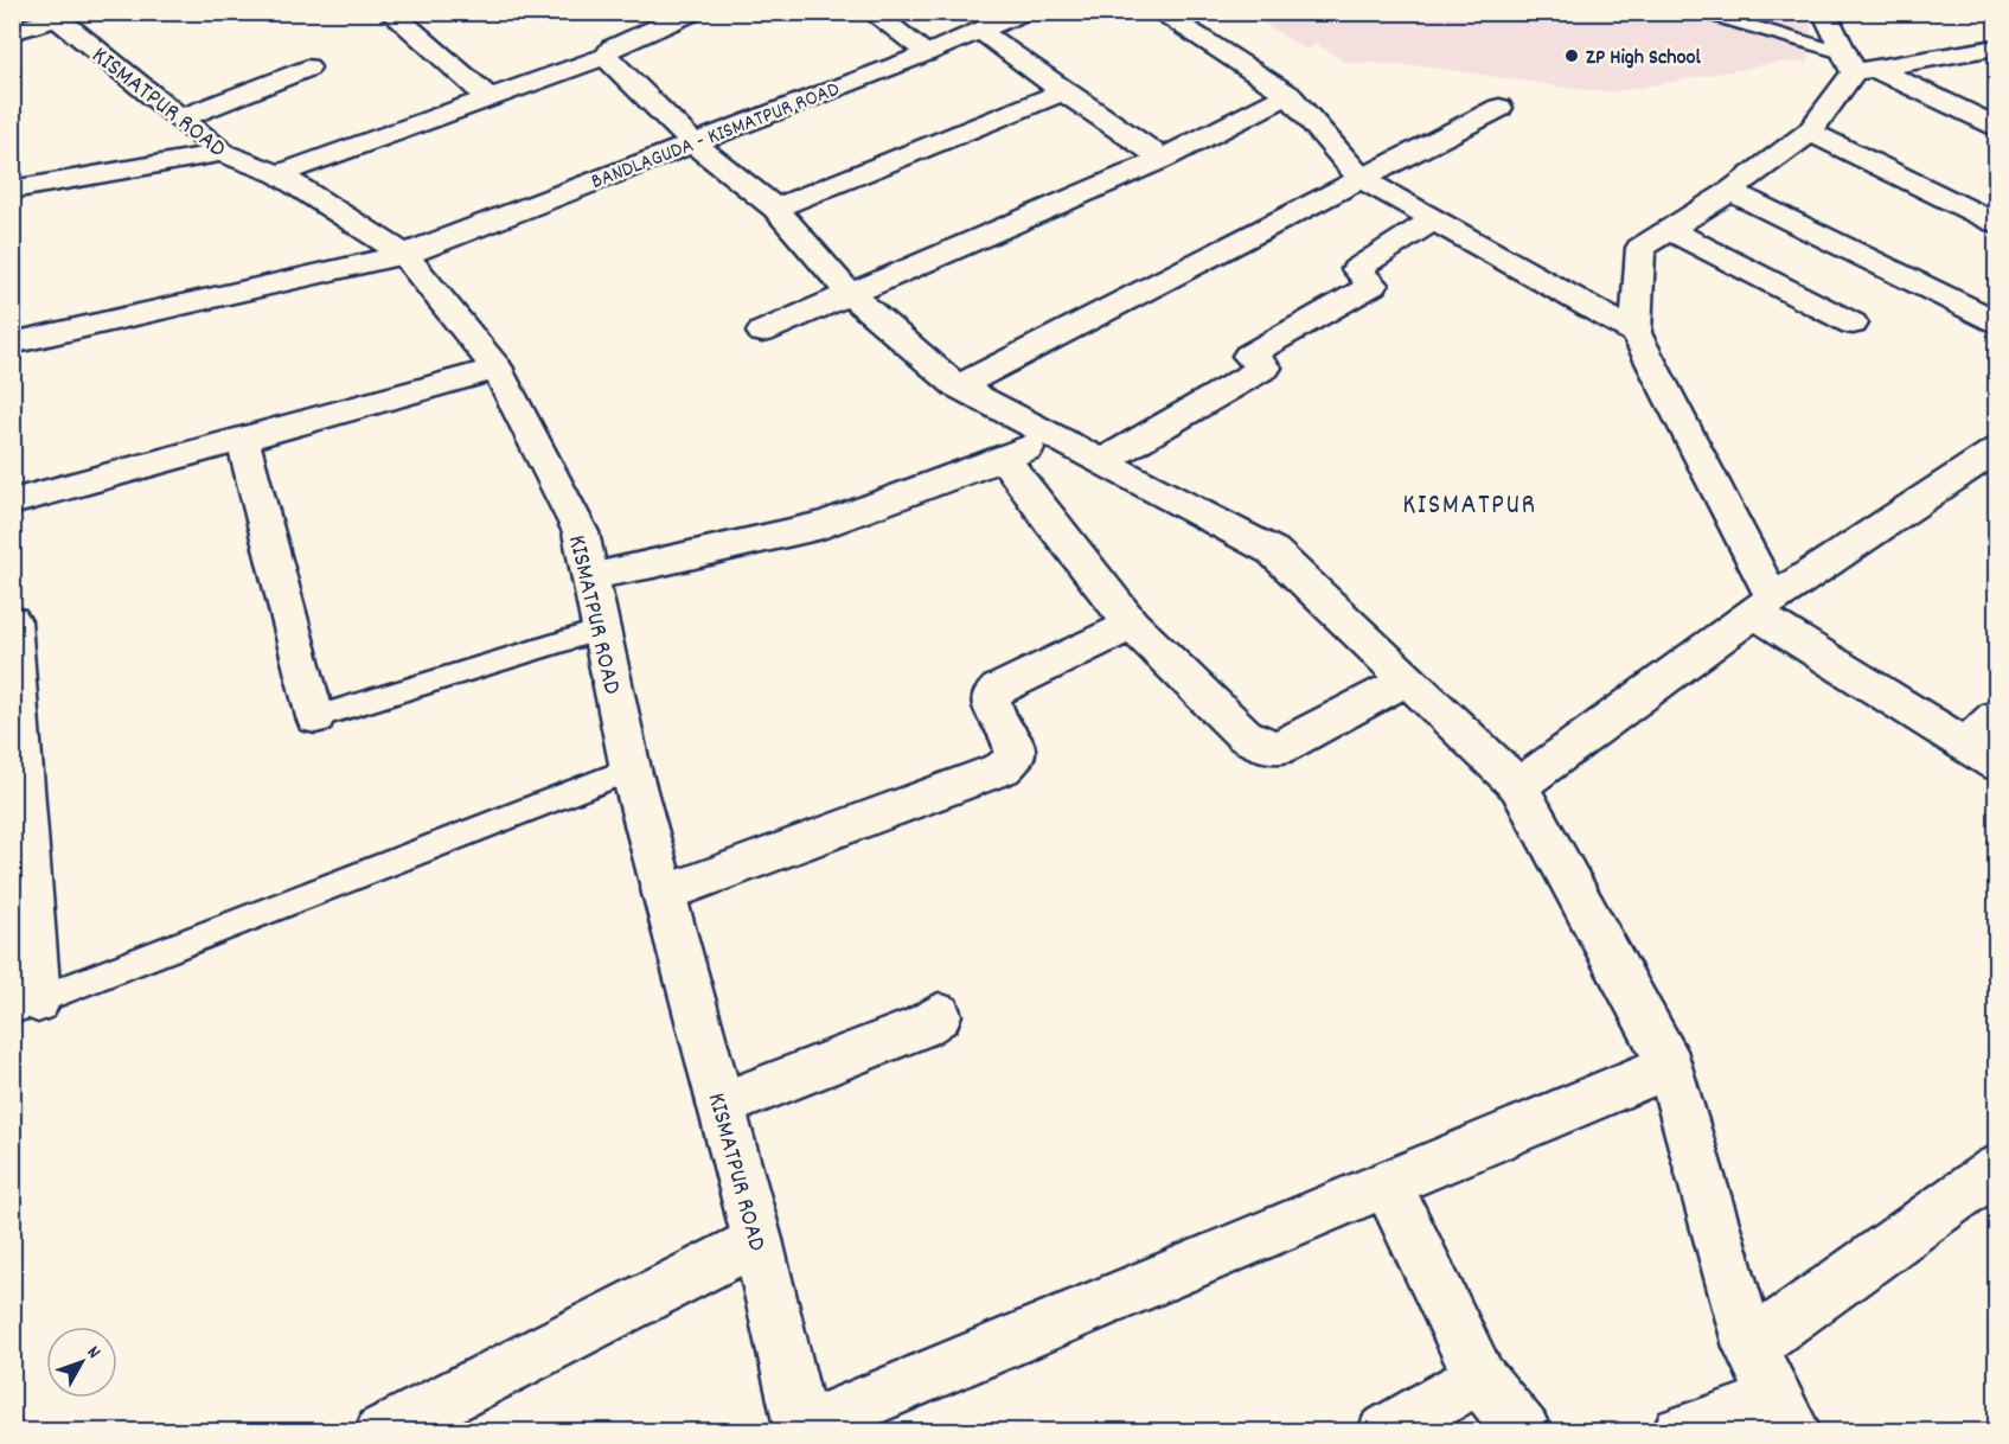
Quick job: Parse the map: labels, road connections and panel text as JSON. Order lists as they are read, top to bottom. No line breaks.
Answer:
{"streets":{"street":["KISMATPUR ROAD","BANDLAGUDA - KISMATPUR ROAD"]},"crossings":[["KISMATPUR ROAD","BANDLAGUDA - KISMATPUR ROAD"]],"districts":["KISMATPUR"],"places":["ZP High School"],"north":"top right"}
